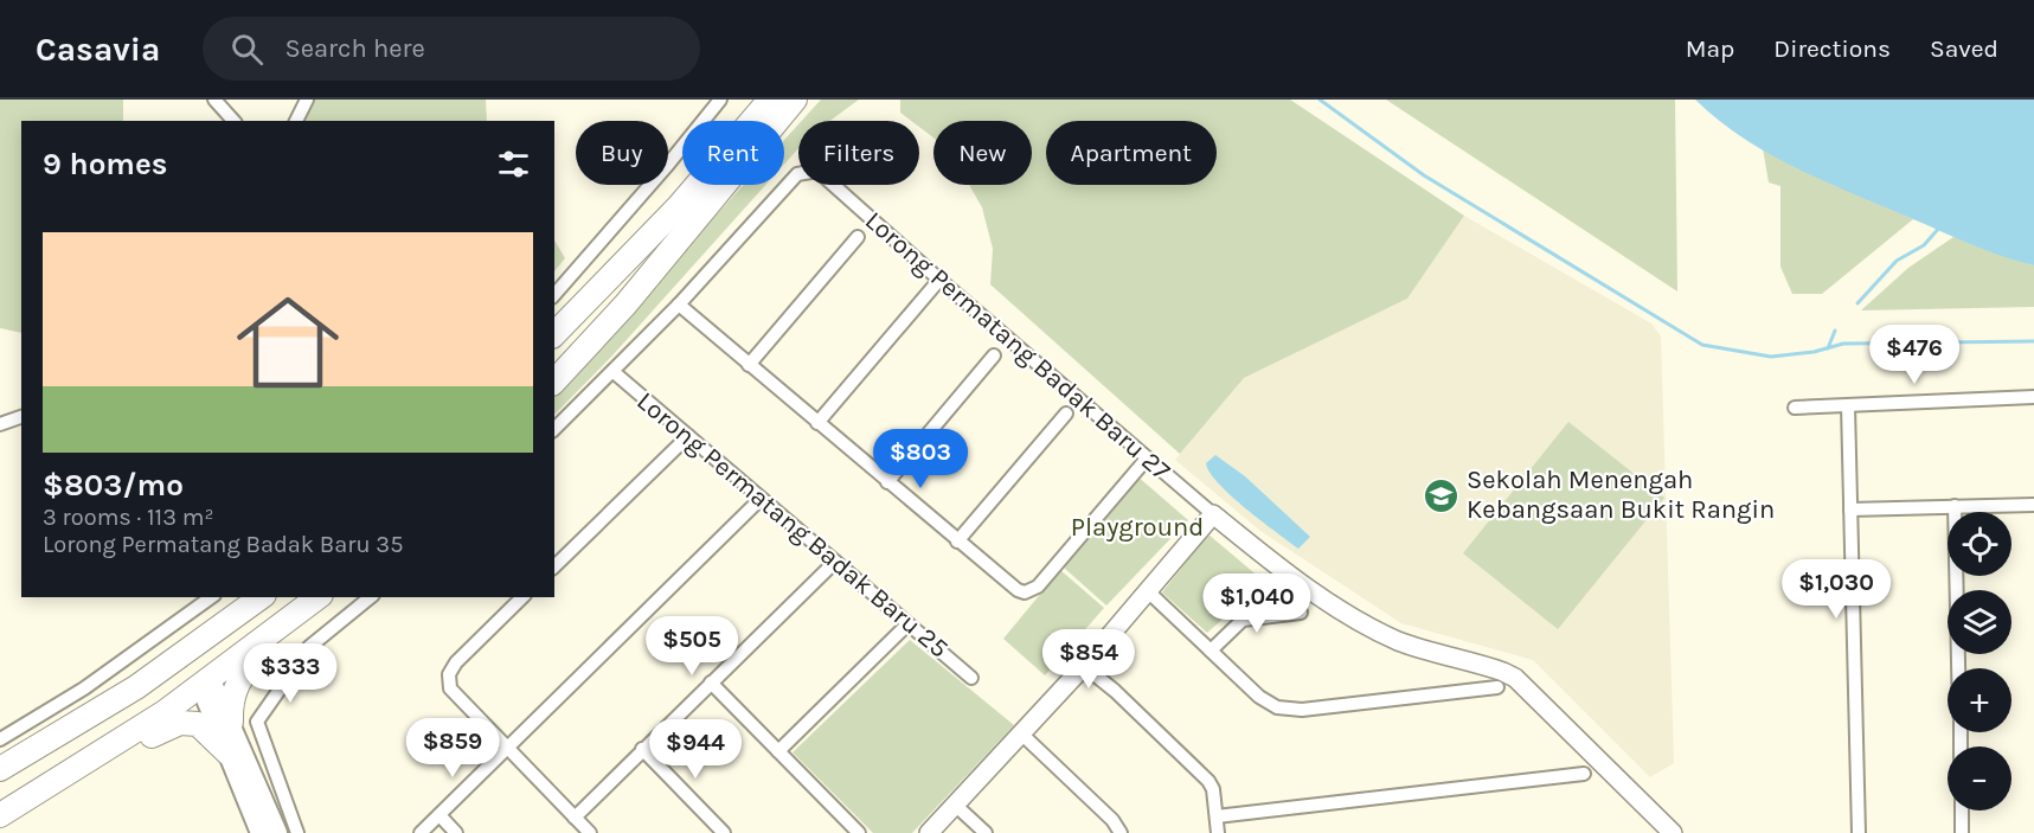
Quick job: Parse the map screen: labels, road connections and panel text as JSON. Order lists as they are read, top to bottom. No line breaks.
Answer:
{"streets":{"street":["Lorong Permatang Badak Baru 27","Lorong Permatang Badak Baru 25"]},"crossings":[["Lorong Permatang Badak Baru 27","Lorong Permatang Badak Baru 25"]],"parks":["Playground"],"places":{"school or university":["Sekolah Menengah Kebangsaan Bukit Rangin"]},"page":{"header":"Casavia","search":"Search here","nav":["Map","Directions","Saved"],"chip":["Buy","Rent","Filters","New","Apartment"],"heading":"9 homes","list":[{"name":"$803/mo","note":"3 rooms · 113 m² · Lorong Permatang Badak Baru 35"}],"price":["$476","$803","$1,030","$1,040","$505","$854","$333","$859","$944"],"map_buttons":["+","−"]}}
